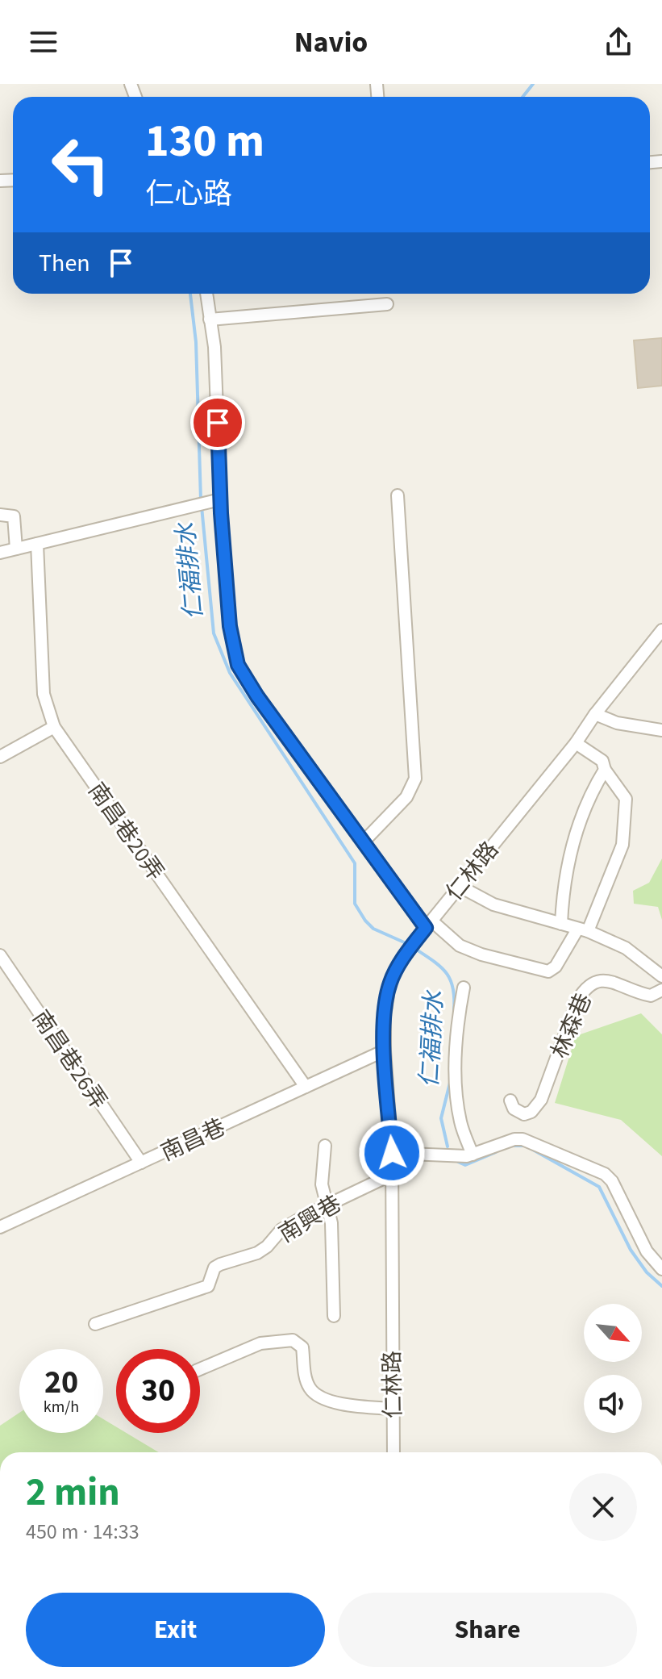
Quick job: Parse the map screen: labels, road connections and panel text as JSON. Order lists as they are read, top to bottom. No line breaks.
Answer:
{"streets":{"street":["南昌巷20弄","仁林路","林森巷","南昌巷26弄","南昌巷","南興巷"]},"crossings":[["南昌巷20弄","南昌巷"],["仁林路","林森巷"],["仁林路","南昌巷"],["仁林路","南興巷"],["南昌巷26弄","南昌巷"]],"water":["仁福排水"],"north":"bottom right","page":{"header":"Navio","turn":["130 m","仁心路"],"then":"Then","speed":"20 km/h","limit":"30","heading":["2 min","450 m · 14:33"],"buttons":["Exit","Share"]}}
